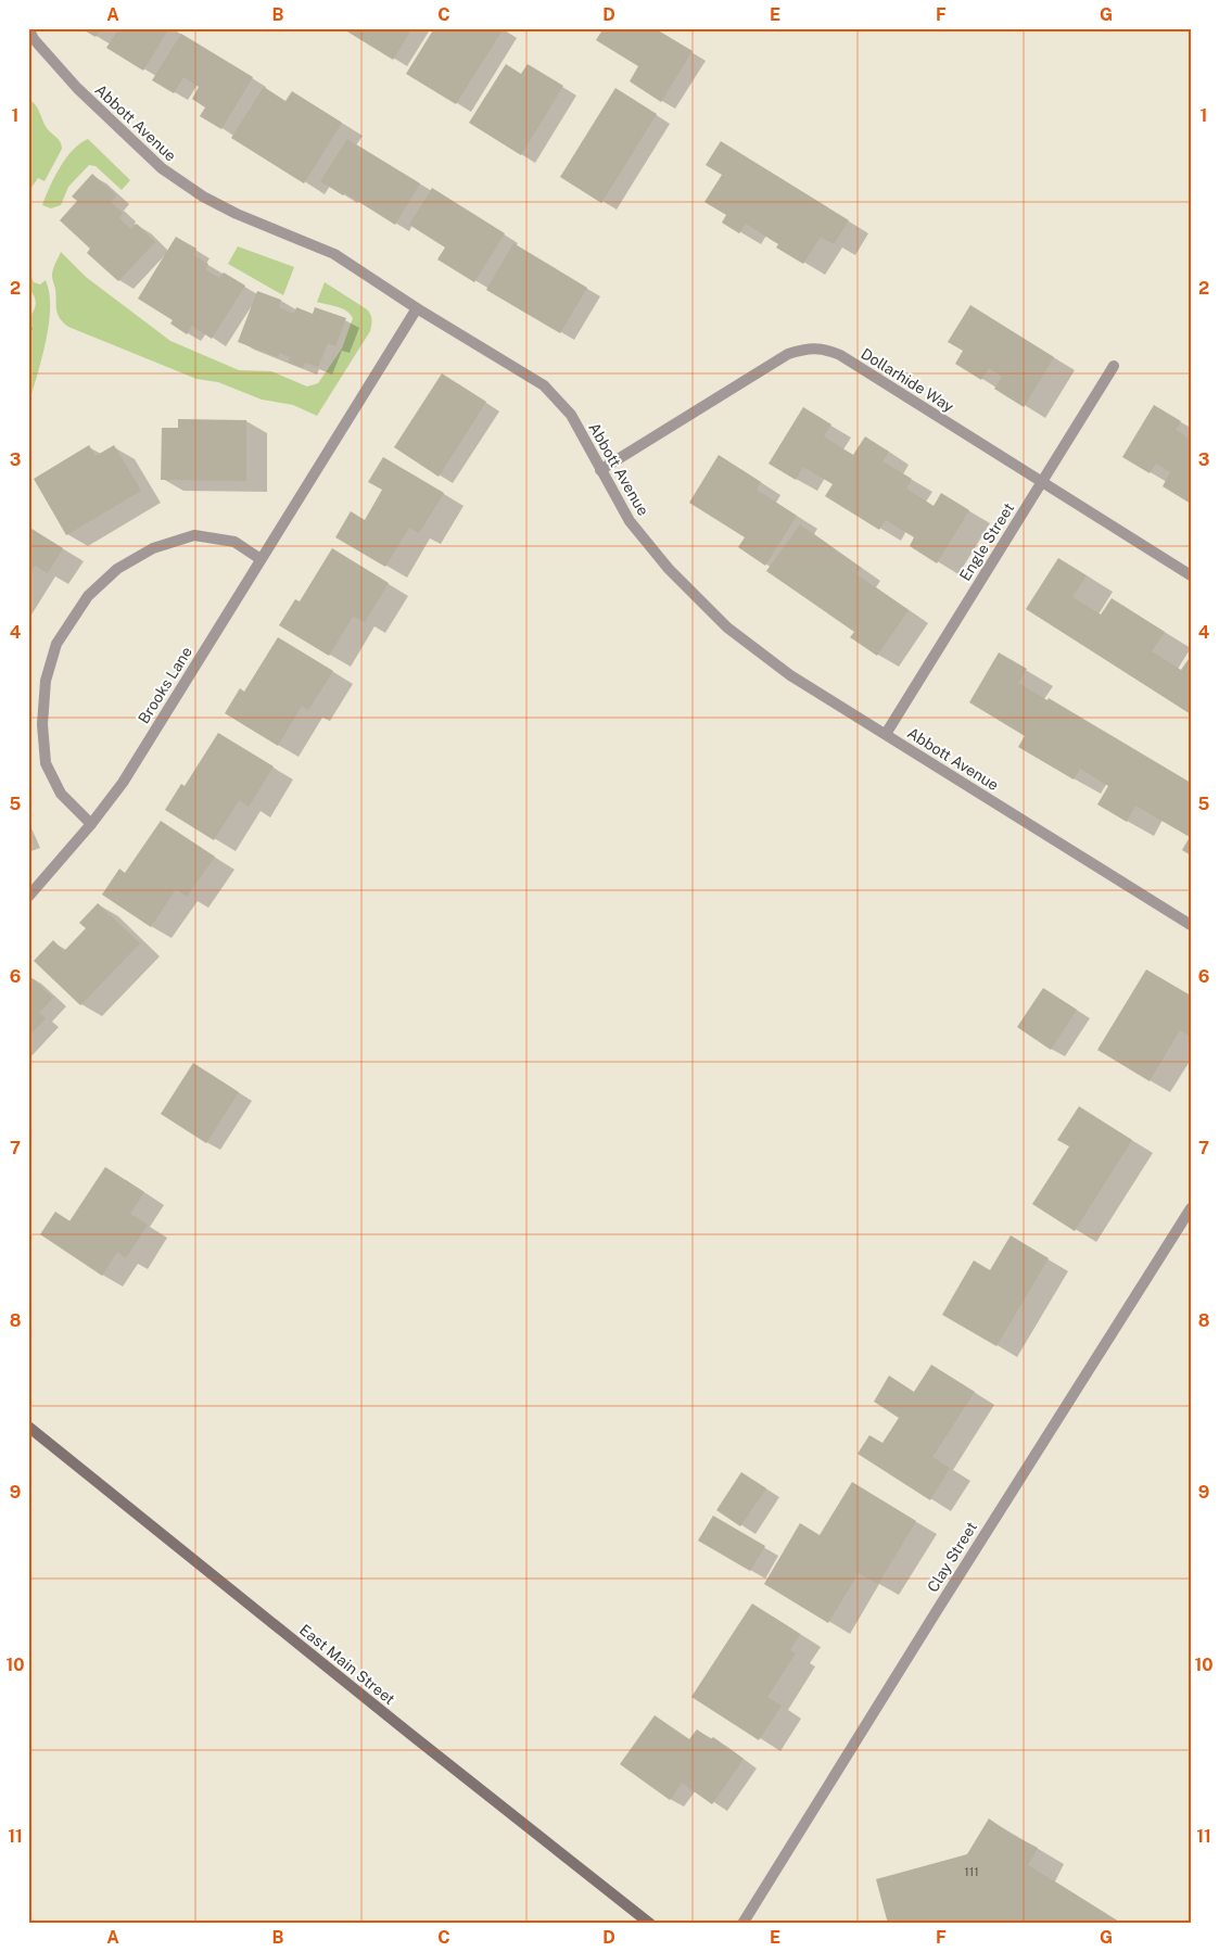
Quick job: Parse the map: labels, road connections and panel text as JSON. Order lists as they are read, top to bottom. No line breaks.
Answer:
{"streets":{"street":["Abbott Avenue","Dollarhide Way","Engle Street","Brooks Lane","Clay Street","East Main Street"]},"crossings":[["Abbott Avenue","Dollarhide Way"],["Abbott Avenue","Engle Street"],["Abbott Avenue","Brooks Lane"],["Dollarhide Way","Engle Street"]],"house_numbers":["111"],"grid":{"columns":["A","B","C","D","E","F","G"],"rows":["1","2","3","4","5","6","7","8","9","10","11"]}}
